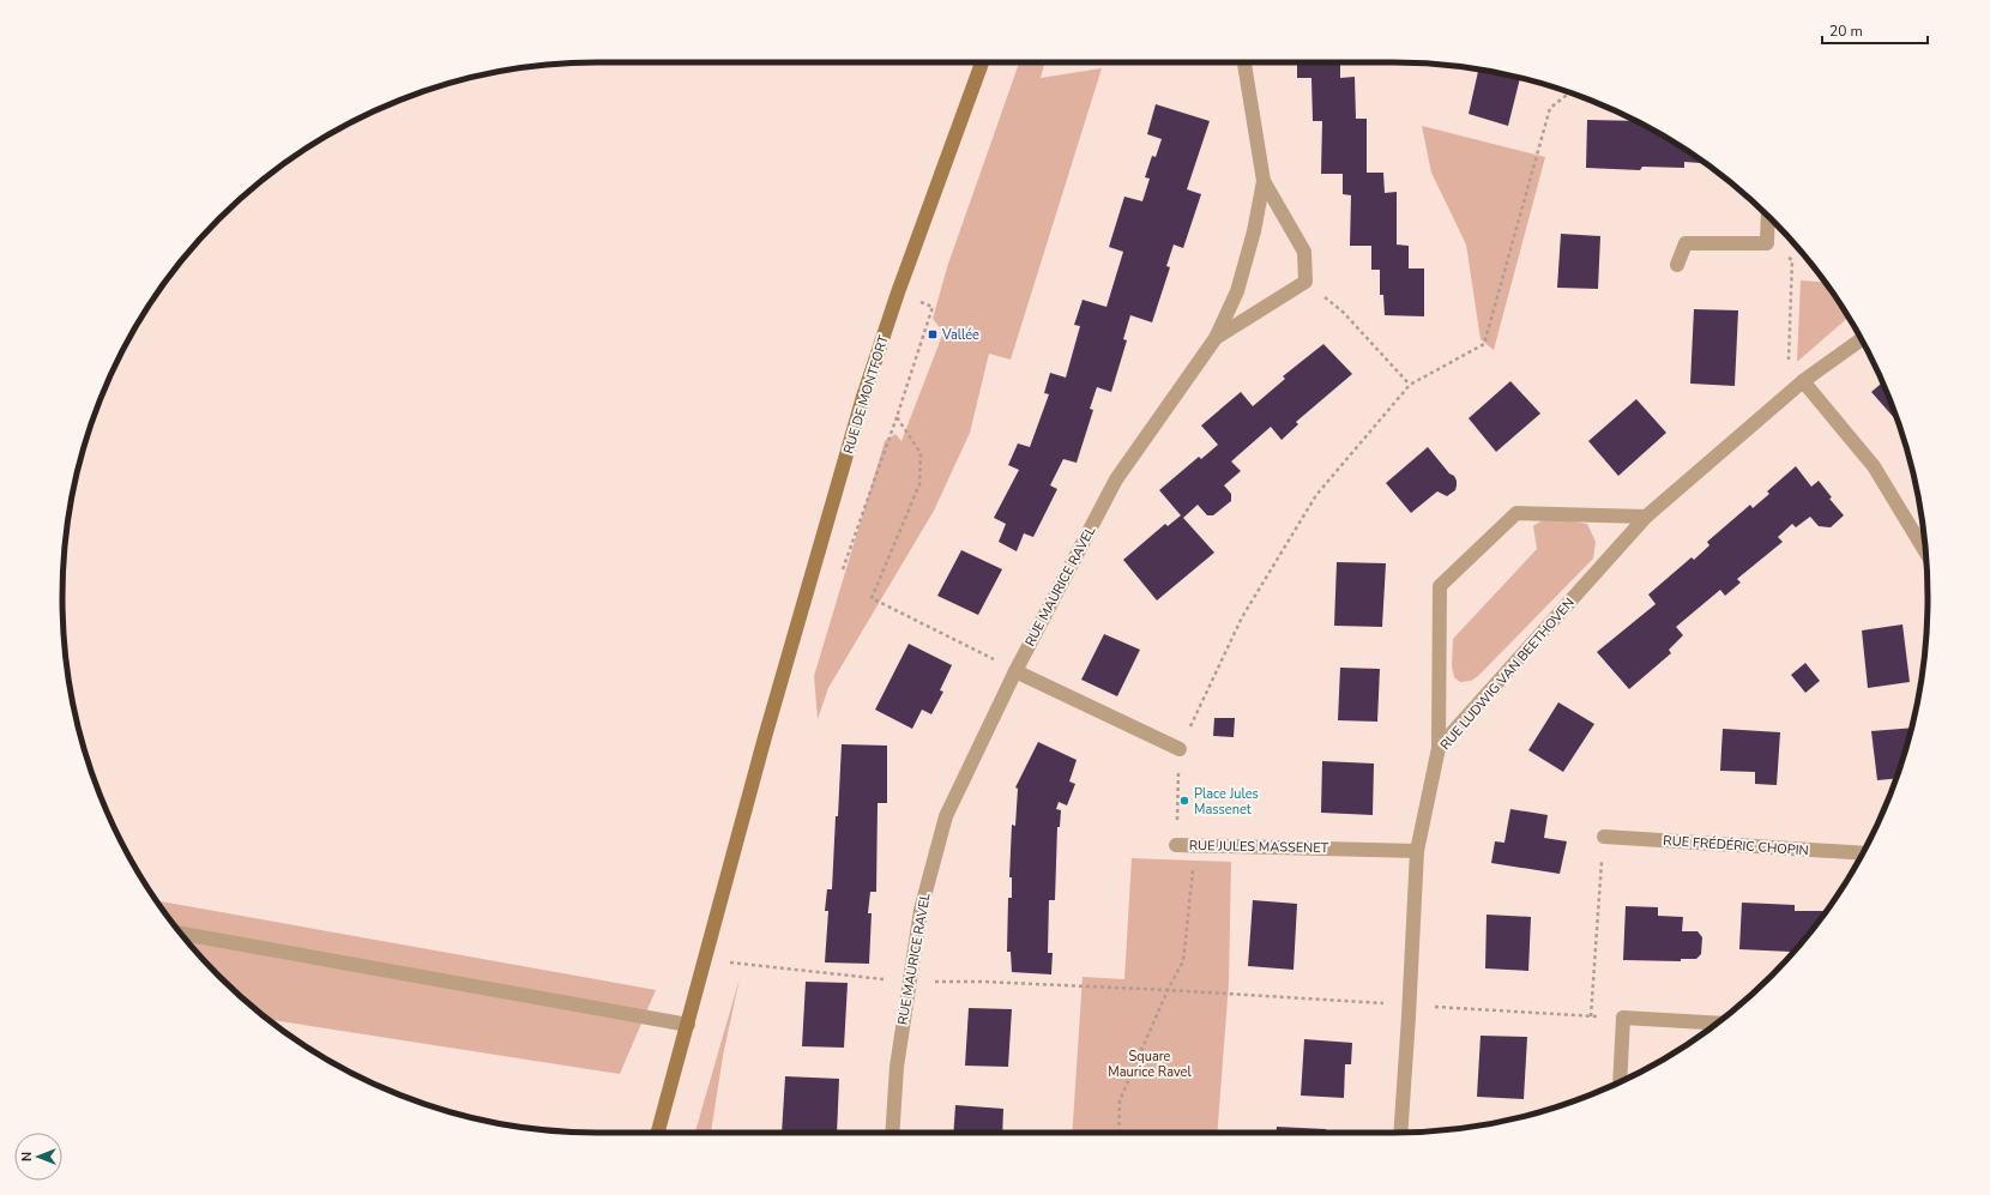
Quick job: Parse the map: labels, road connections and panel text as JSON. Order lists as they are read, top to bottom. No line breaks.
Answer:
{"streets":{"main road":["RUE DE MONTFORT"],"street":["RUE MAURICE RAVEL","RUE LUDWIG VAN BEETHOVEN","RUE FRÉDÉRIC CHOPIN","RUE JULES MASSENET"]},"crossings":[["RUE LUDWIG VAN BEETHOVEN","RUE JULES MASSENET"]],"parks":["Square Maurice Ravel"],"places":{"transit":["Vallée"],"other":["Place Jules Massenet"]},"scale_bar":"20 m","north":"left"}
